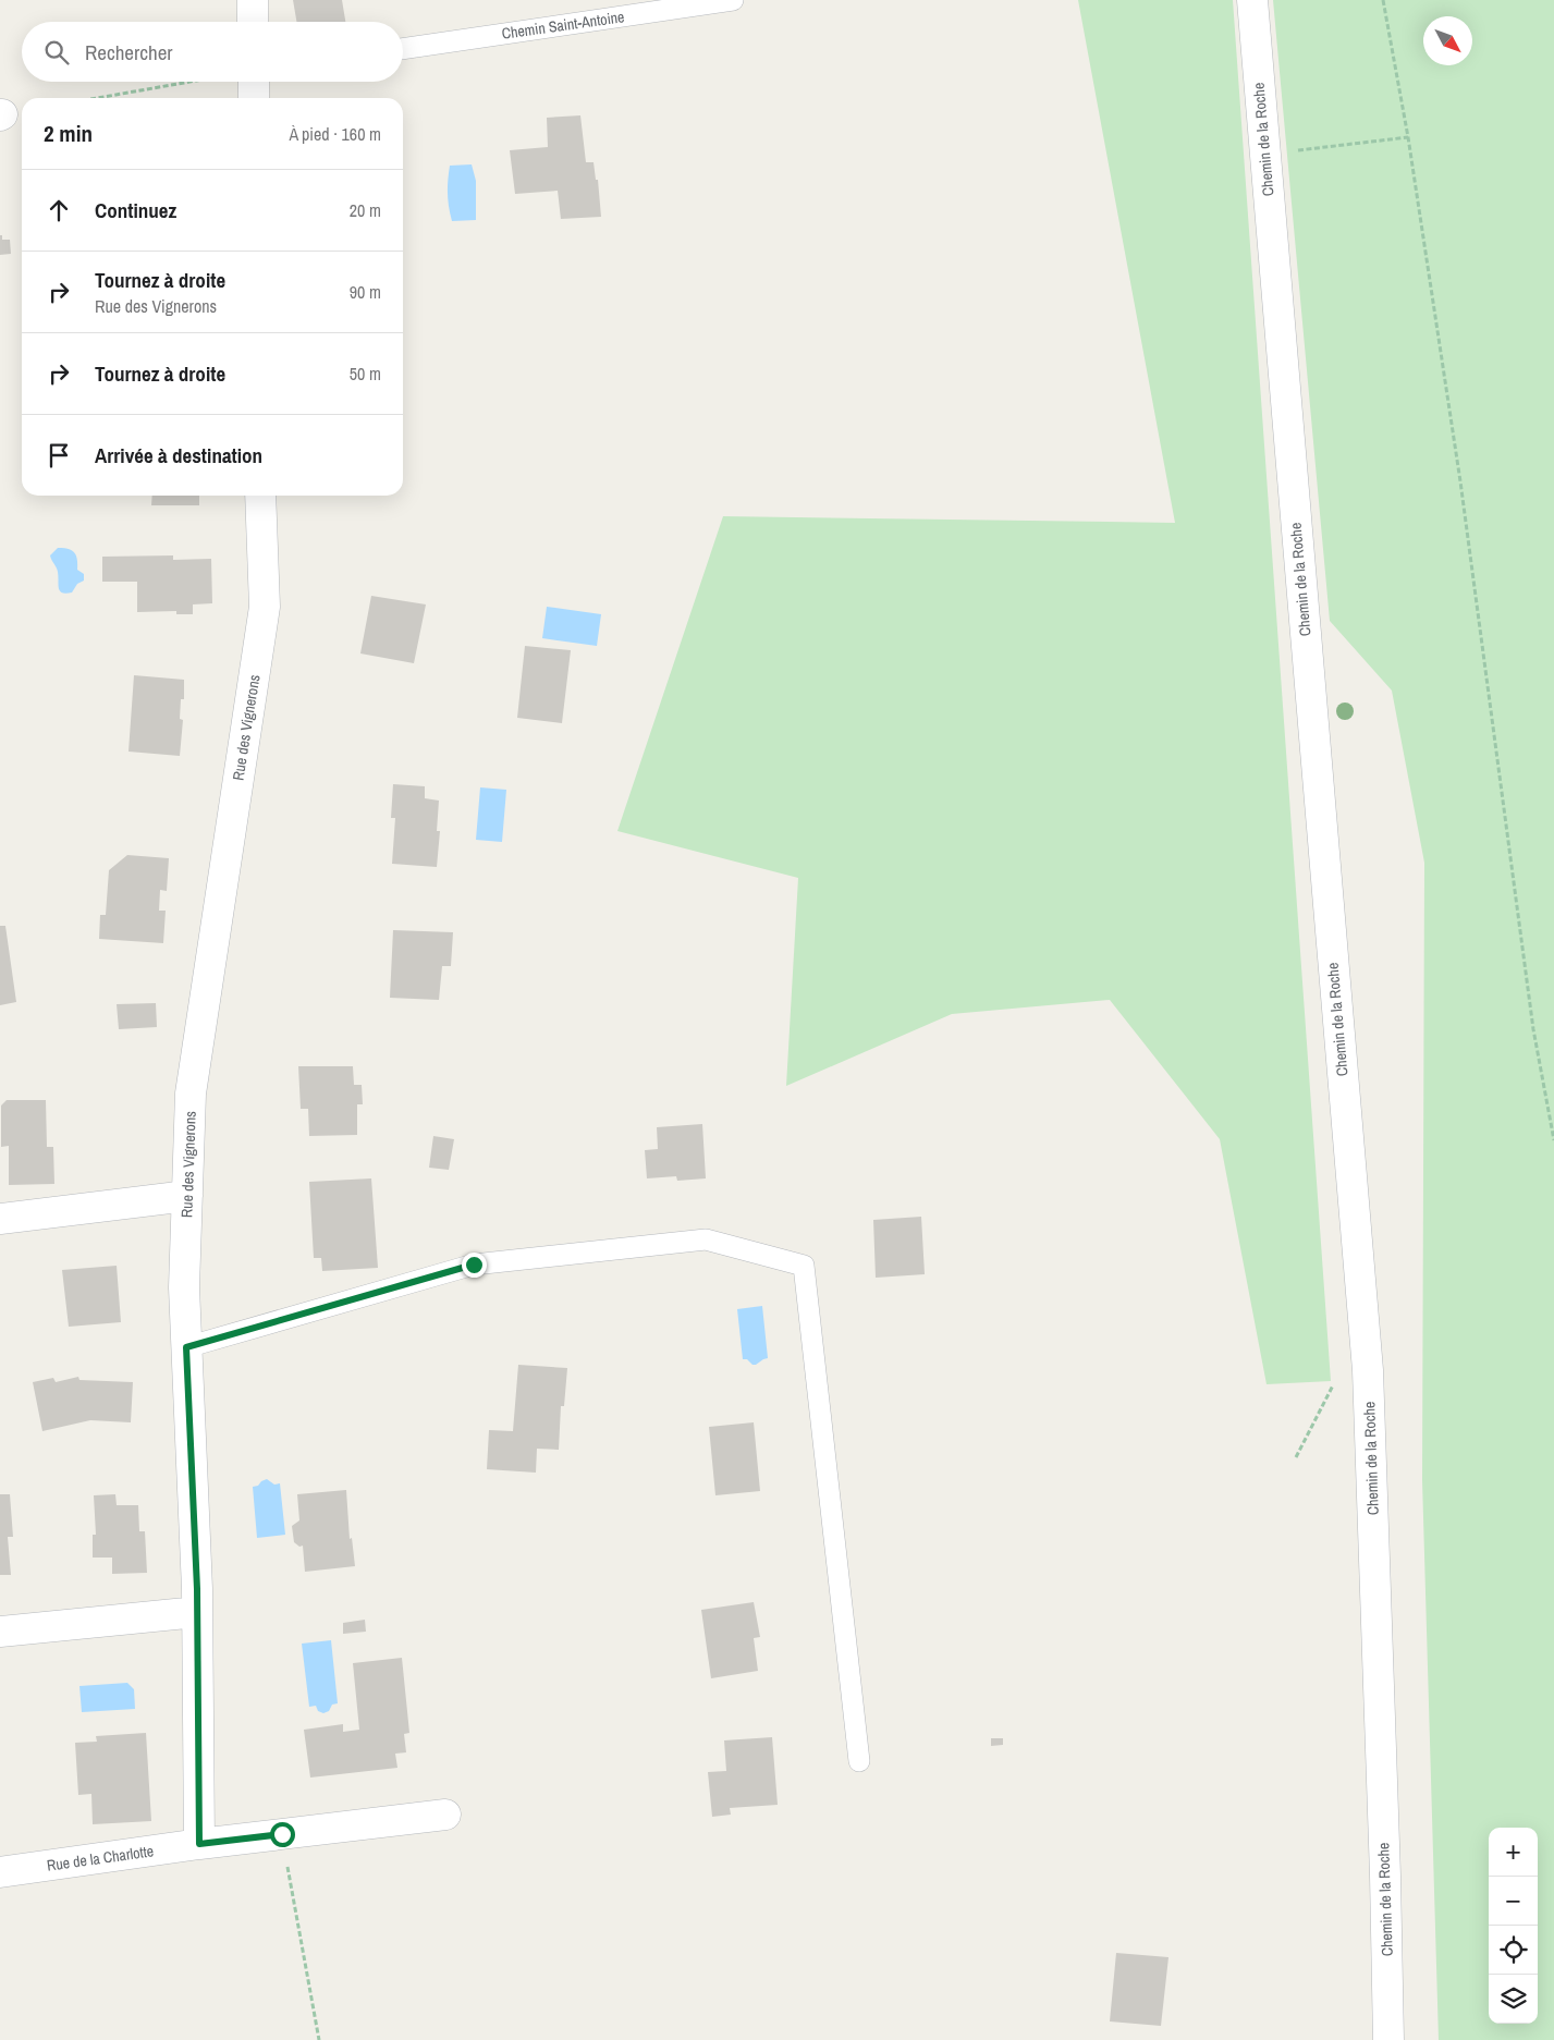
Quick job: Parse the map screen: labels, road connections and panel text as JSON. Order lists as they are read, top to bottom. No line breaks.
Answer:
{"streets":{"street":["Chemin de la Roche","Rue des Vignerons","Rue de la Charlotte"],"lane":["Chemin Saint-Antoine"]},"crossings":[["Rue des Vignerons","Rue de la Charlotte"]],"north":"bottom right","page":{"search":"Rechercher","heading":["2 min","À pied · 160 m"],"list":[["Continuez","20 m"],["Tournez à droite","Rue des Vignerons","90 m"],["Tournez à droite","50 m"],"Arrivée à destination"],"map_buttons":["+","−"]}}
